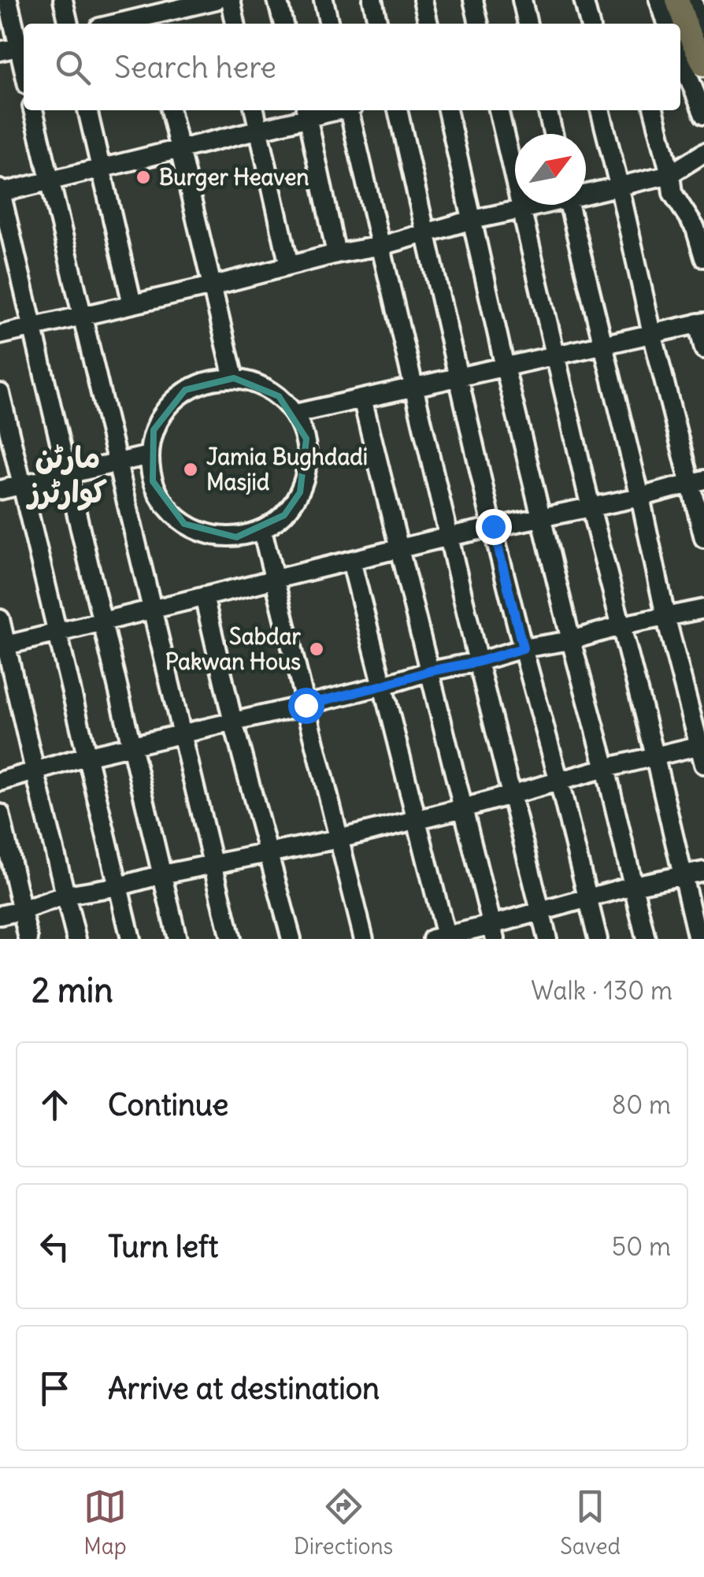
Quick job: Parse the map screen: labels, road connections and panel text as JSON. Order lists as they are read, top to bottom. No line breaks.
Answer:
{"districts":["مارٹن کوارٹرز"],"places":["Burger Heaven","Jamia Bughdadi Masjid","Sabdar Pakwan Hous"],"north":"top right","page":{"search":"Search here","heading":["2 min","Walk · 130 m"],"list":[["Continue","80 m"],["Turn left","50 m"],"Arrive at destination"],"nav":["Map","Directions","Saved"]}}
